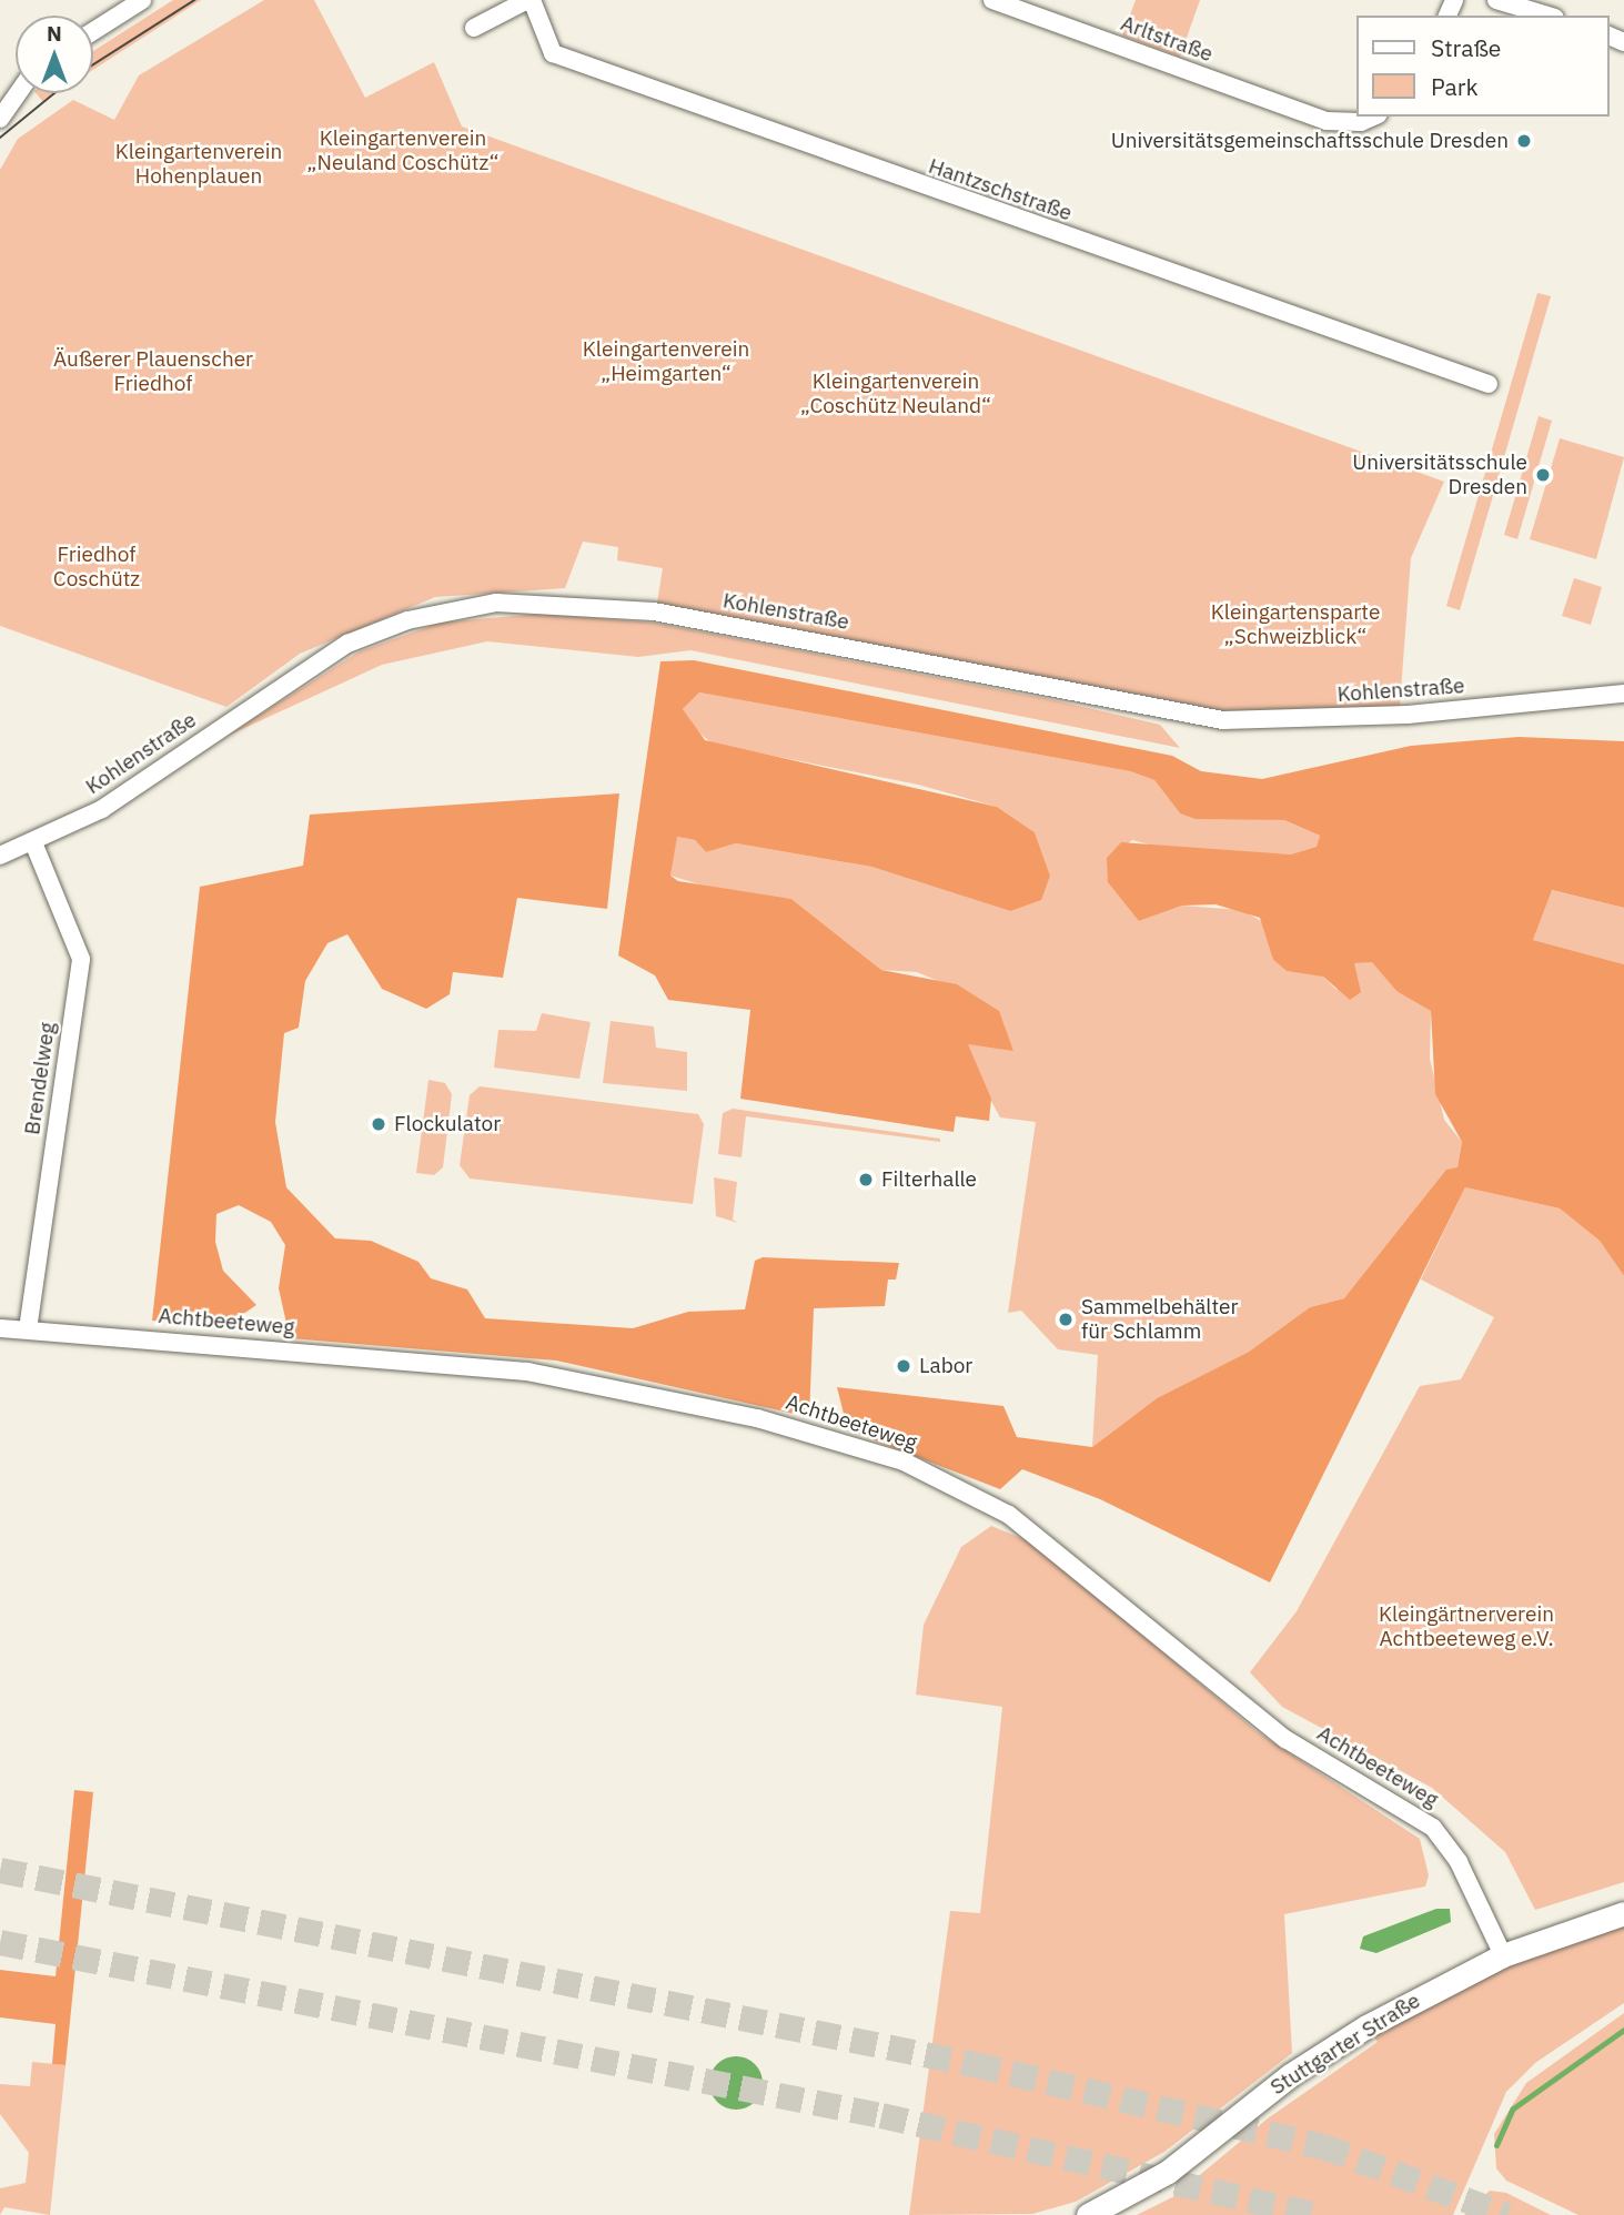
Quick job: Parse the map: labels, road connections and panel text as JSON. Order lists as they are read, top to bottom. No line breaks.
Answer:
{"streets":{"main road":["Stuttgarter Straße"],"street":["Arltstraße","Hantzschstraße","Kohlenstraße","Brendelweg","Achtbeeteweg"]},"crossings":[["Kohlenstraße","Brendelweg"],["Brendelweg","Achtbeeteweg"],["Achtbeeteweg","Stuttgarter Straße"]],"parks":["Kleingartenverein „Neuland Coschütz“","Kleingartenverein Hohenplauen","Kleingartenverein „Heimgarten“","Äußerer Plauenscher Friedhof","Kleingartenverein „Coschütz Neuland“","Friedhof Coschütz","Kleingartensparte „Schweizblick“","Kleingärtnerverein Achtbeeteweg e.V."],"places":["Universitätsgemeinschaftsschule Dresden","Universitätsschule Dresden","Flockulator","Filterhalle","Sammelbehälter für Schlamm","Labor"],"legend":["Straße","Park"],"north":"top"}
